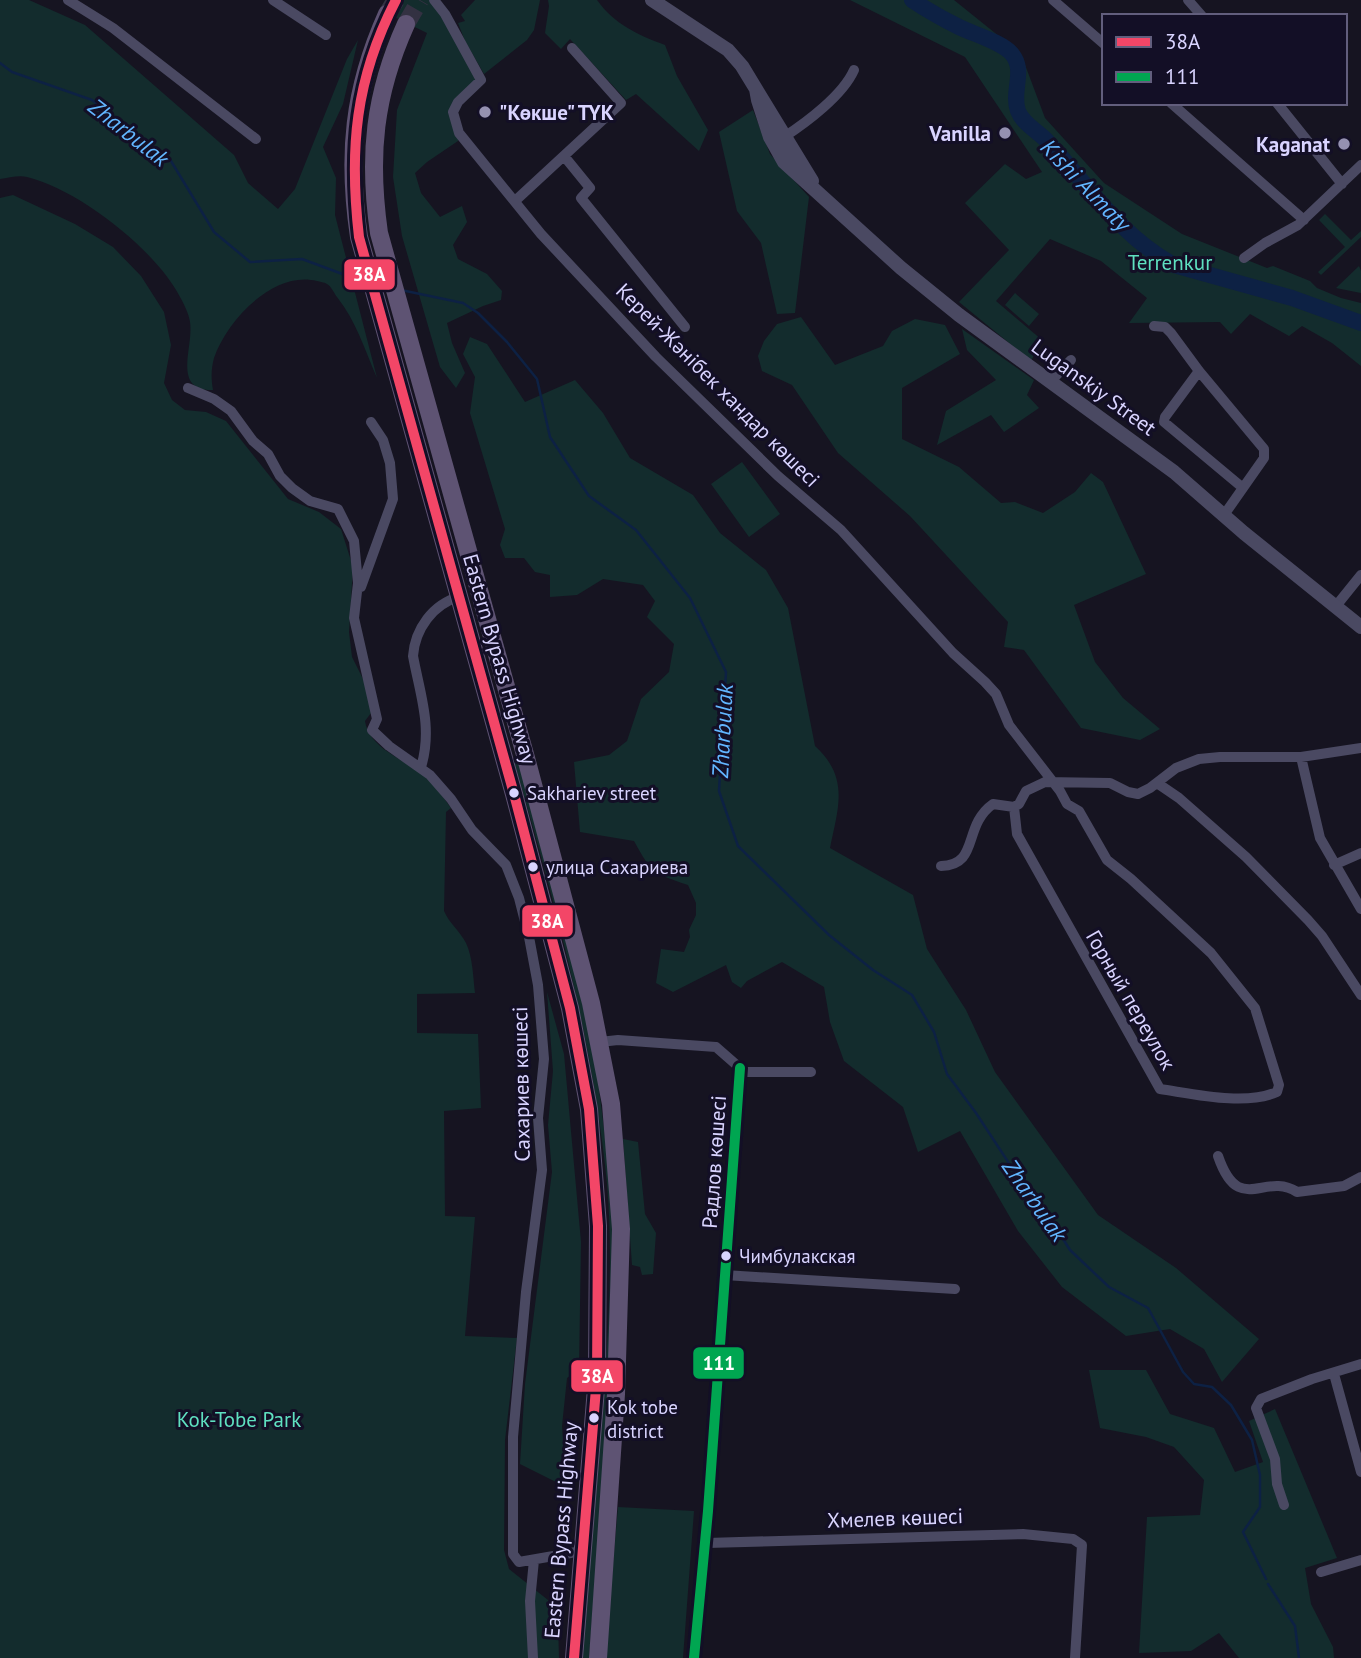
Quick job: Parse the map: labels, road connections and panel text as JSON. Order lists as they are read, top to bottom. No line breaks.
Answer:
{"streets":{"main road":["Eastern Bypass Highway"],"street":["Керей-Жәнібек хандар көшесі","Luganskiy Street","Горный переулок","Сахариев көшесі","Радлов көшесі","Хмелев көшесі"]},"crossings":[["Керей-Жәнібек хандар көшесі","Горный переулок"],["Eastern Bypass Highway","Радлов көшесі"],["Радлов көшесі","Хмелев көшесі"]],"water":["Zharbulak","Kіshі Almaty"],"parks":["Terrenkur","Kok-Tobe Park"],"places":["\"Көкше\" ТҮК","Vanilla","Kaganat","Sakhariev street","улица Сахариева","Чимбулакская","Kok tobe district"],"lines":["transit line 38А","transit line 111"],"legend":["38А","111"]}
